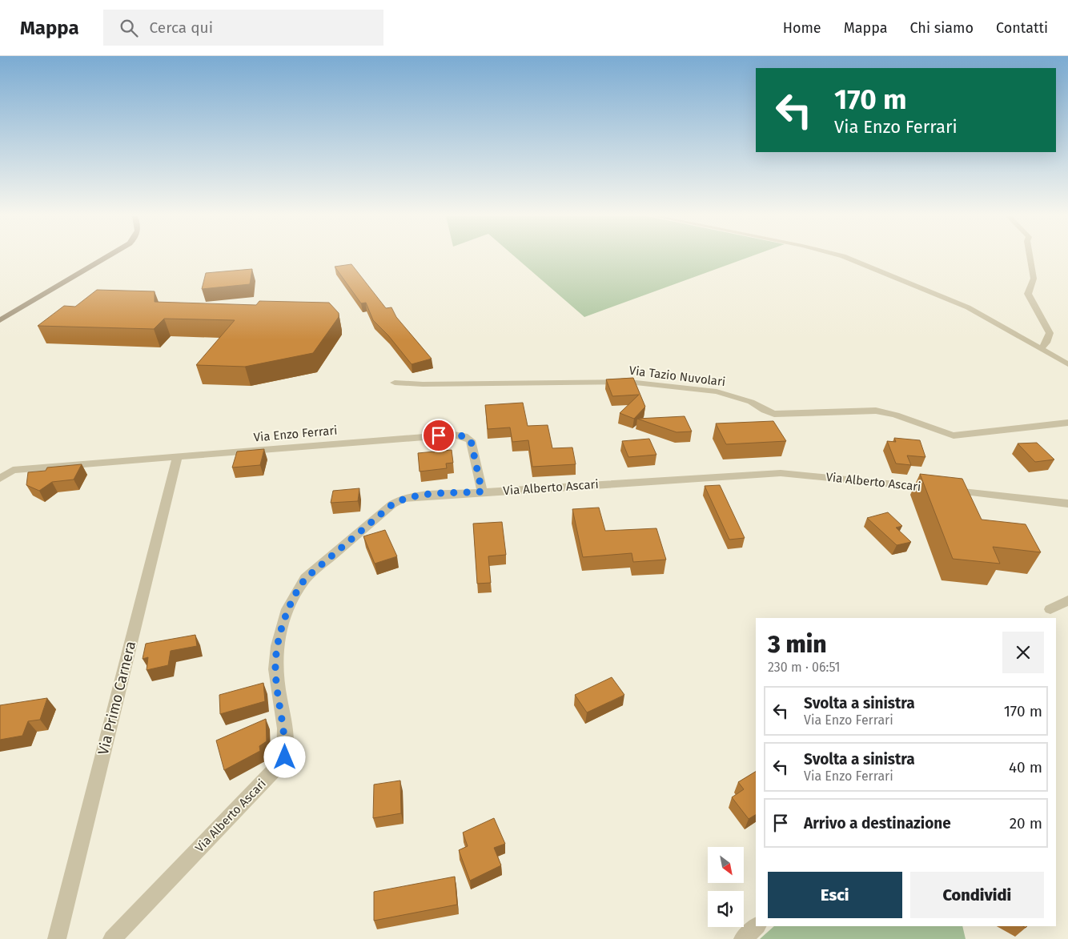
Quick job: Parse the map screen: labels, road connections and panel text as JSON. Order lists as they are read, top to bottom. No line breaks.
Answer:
{"streets":{"street":["Via Tazio Nuvolari","Via Enzo Ferrari","Via Alberto Ascari","Via Primo Carnera"]},"crossings":[["Via Enzo Ferrari","Via Alberto Ascari"],["Via Enzo Ferrari","Via Primo Carnera"]],"north":"bottom right","page":{"header":"Mappa","search":"Cerca qui","nav":["Home","Mappa","Chi siamo","Contatti"],"turn":["170 m","Via Enzo Ferrari"],"heading":["3 min","230 m · 06:51"],"list":[{"name":"Svolta a sinistra","note":"Via Enzo Ferrari","value":"170 m"},{"name":"Svolta a sinistra","note":"Via Enzo Ferrari","value":"40 m"},{"name":"Arrivo a destinazione","value":"20 m"}],"buttons":["Esci","Condividi"]}}
